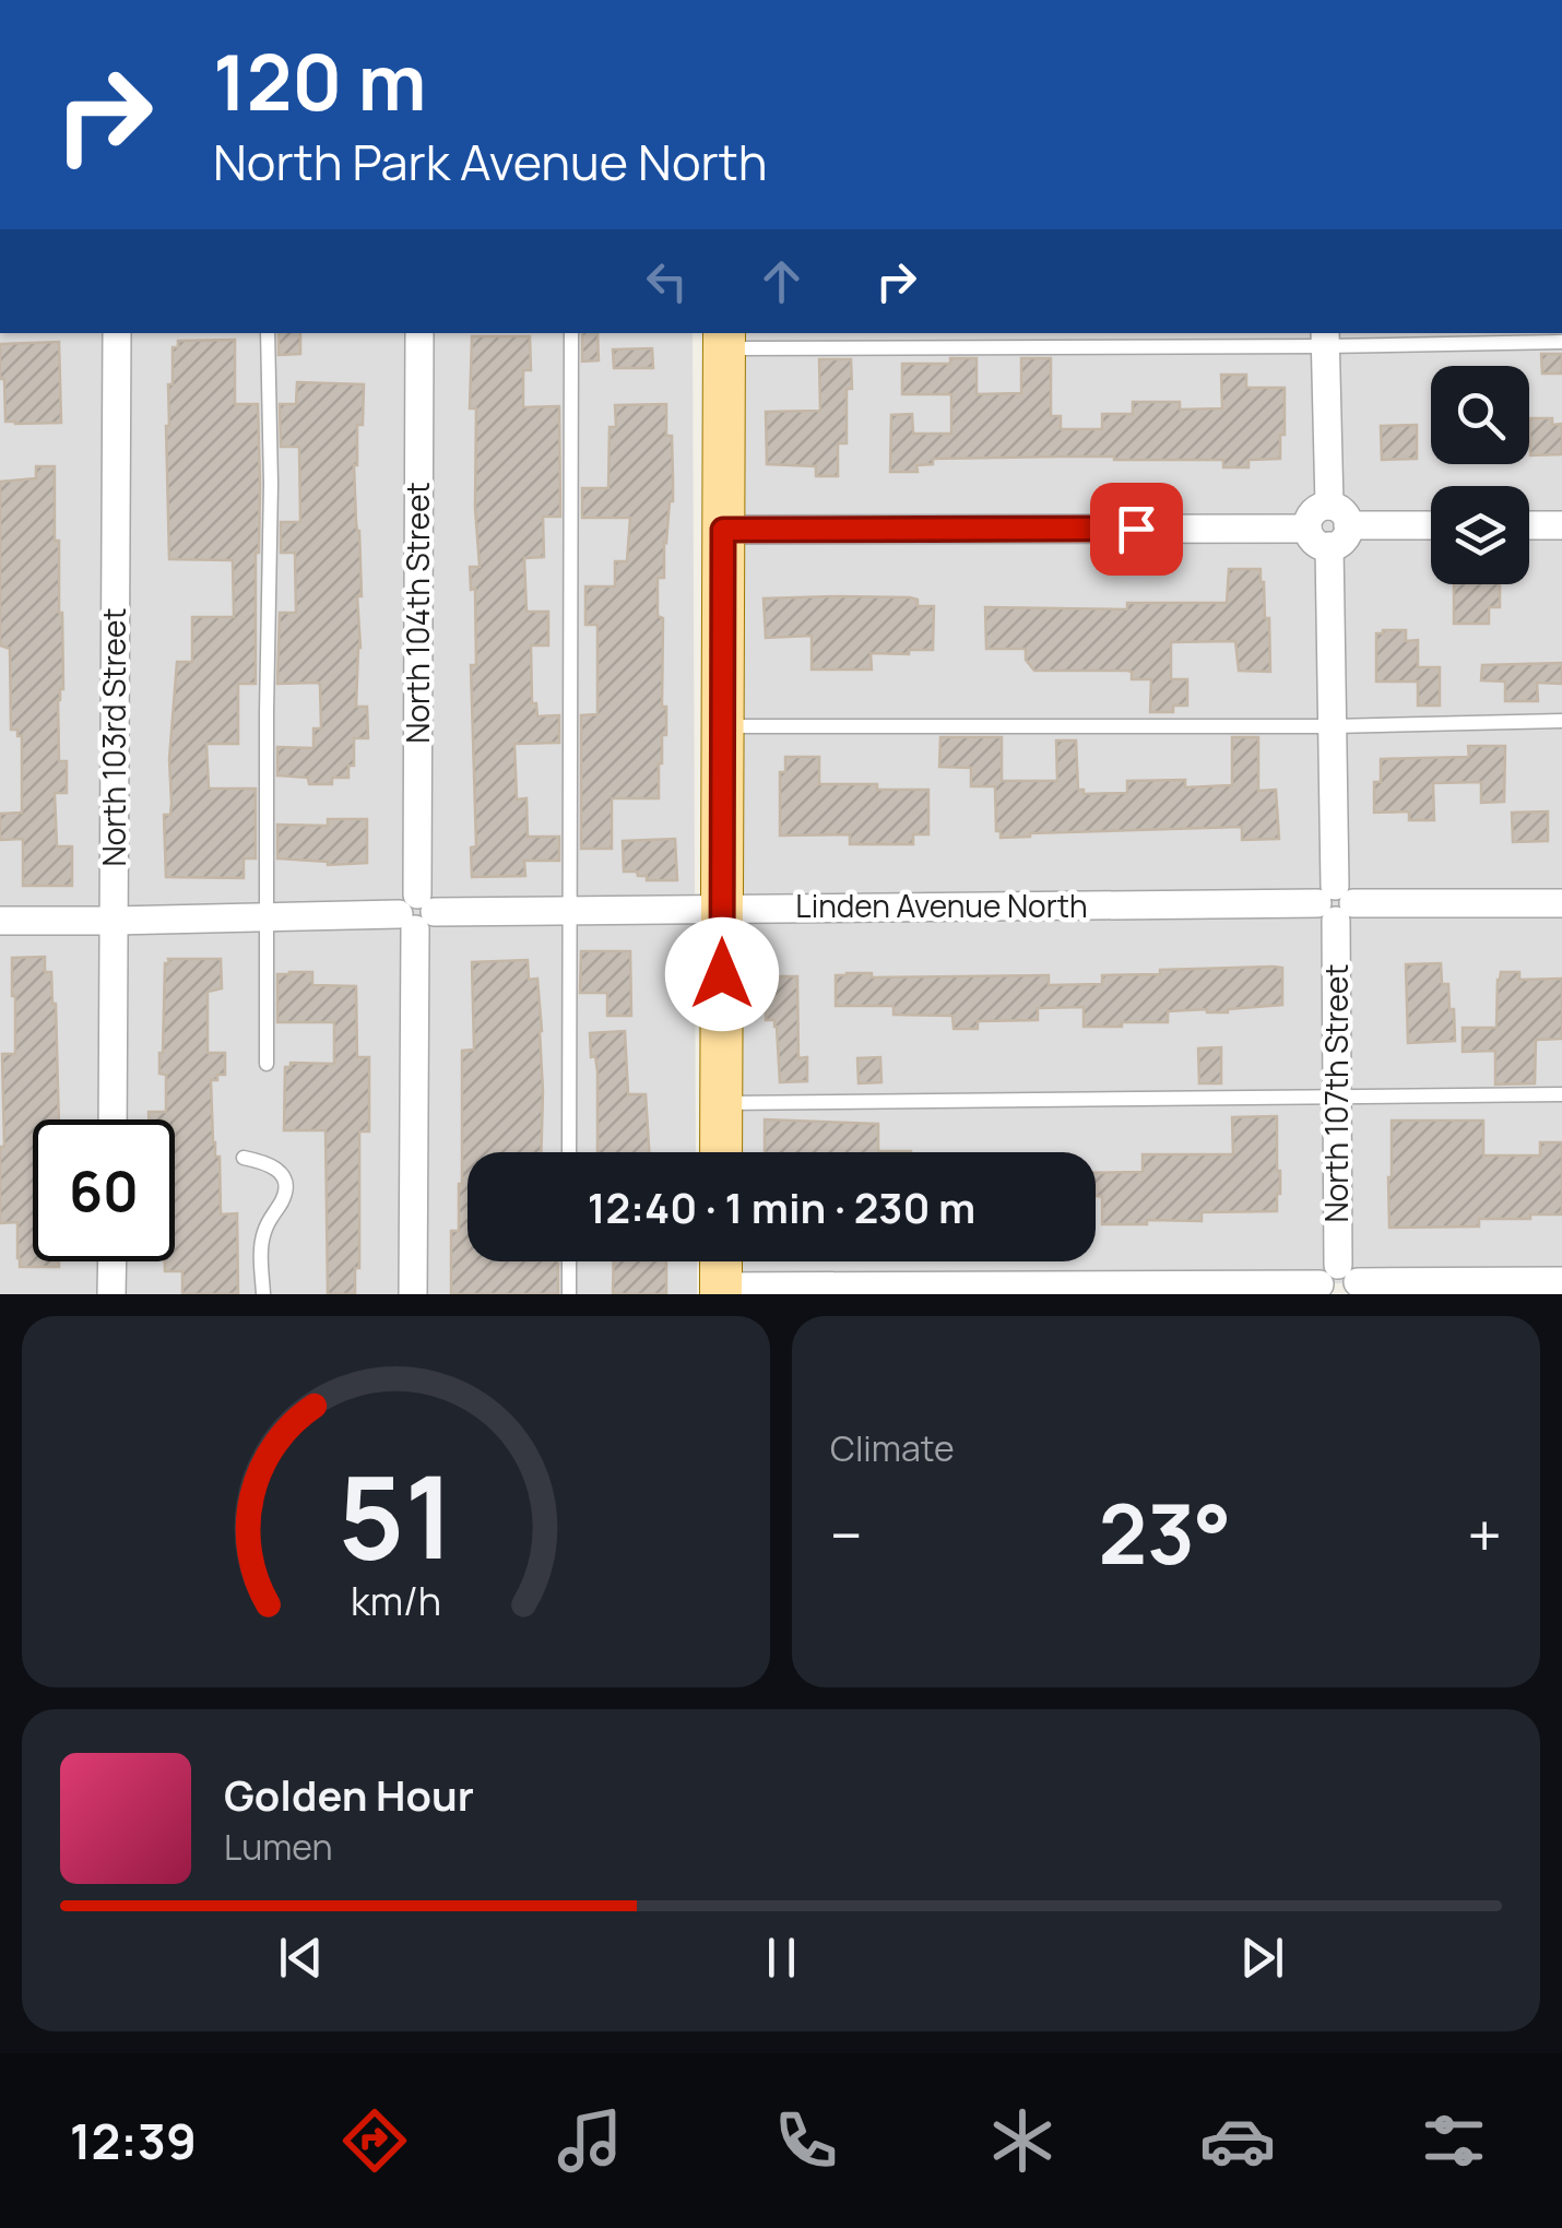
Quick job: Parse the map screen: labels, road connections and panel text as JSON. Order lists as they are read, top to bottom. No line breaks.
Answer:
{"streets":{"street":["North 104th Street","North 103rd Street","Linden Avenue North","North 107th Street"]},"crossings":[["North 104th Street","Linden Avenue North"],["North 103rd Street","Linden Avenue North"],["Linden Avenue North","North 107th Street"]],"page":{"turn":["120 m","North Park Avenue North"],"limit":"60","trip":"12:40 · 1 min · 230 m","tile":"Climate","heat":["−","23°","+"],"song":["Golden Hour","Lumen"],"tabs":"12:39","gauge":["51","km/h"]}}
